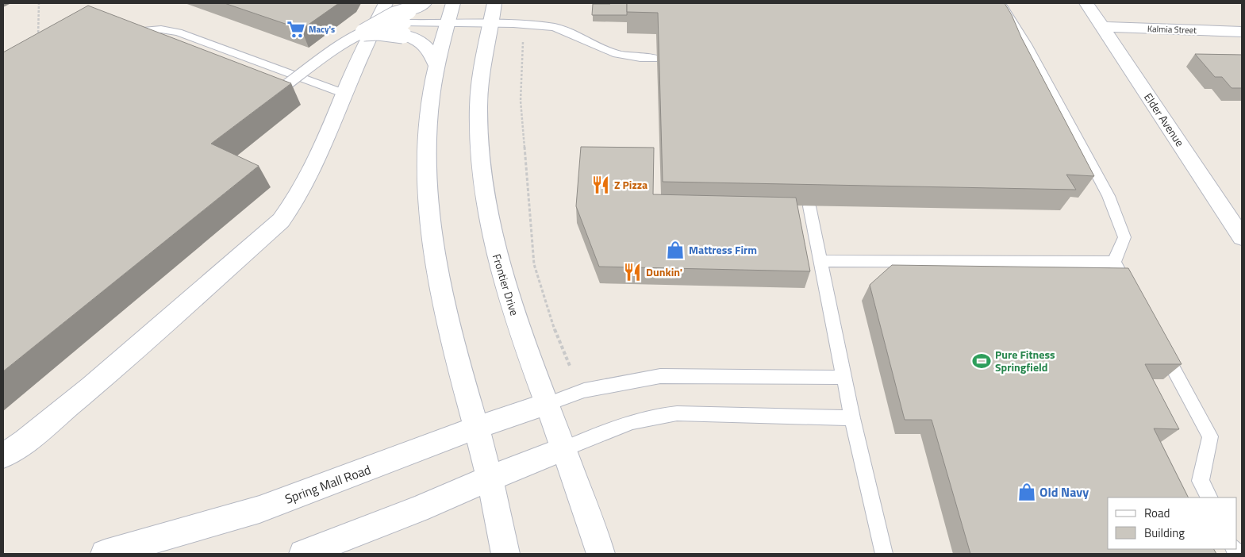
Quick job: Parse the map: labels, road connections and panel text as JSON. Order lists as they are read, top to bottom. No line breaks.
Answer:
{"streets":{"main road":["Kalmia Street","Elder Avenue","Frontier Drive","Spring Mall Road"]},"crossings":[["Kalmia Street","Elder Avenue"],["Frontier Drive","Spring Mall Road"]],"places":{"supermarket":["Macy's"],"restaurant":["Z Pizza","Dunkin'"],"shop":["Mattress Firm","Old Navy"],"sports":["Pure Fitness Springfield"]},"legend":["Road","Building"]}
